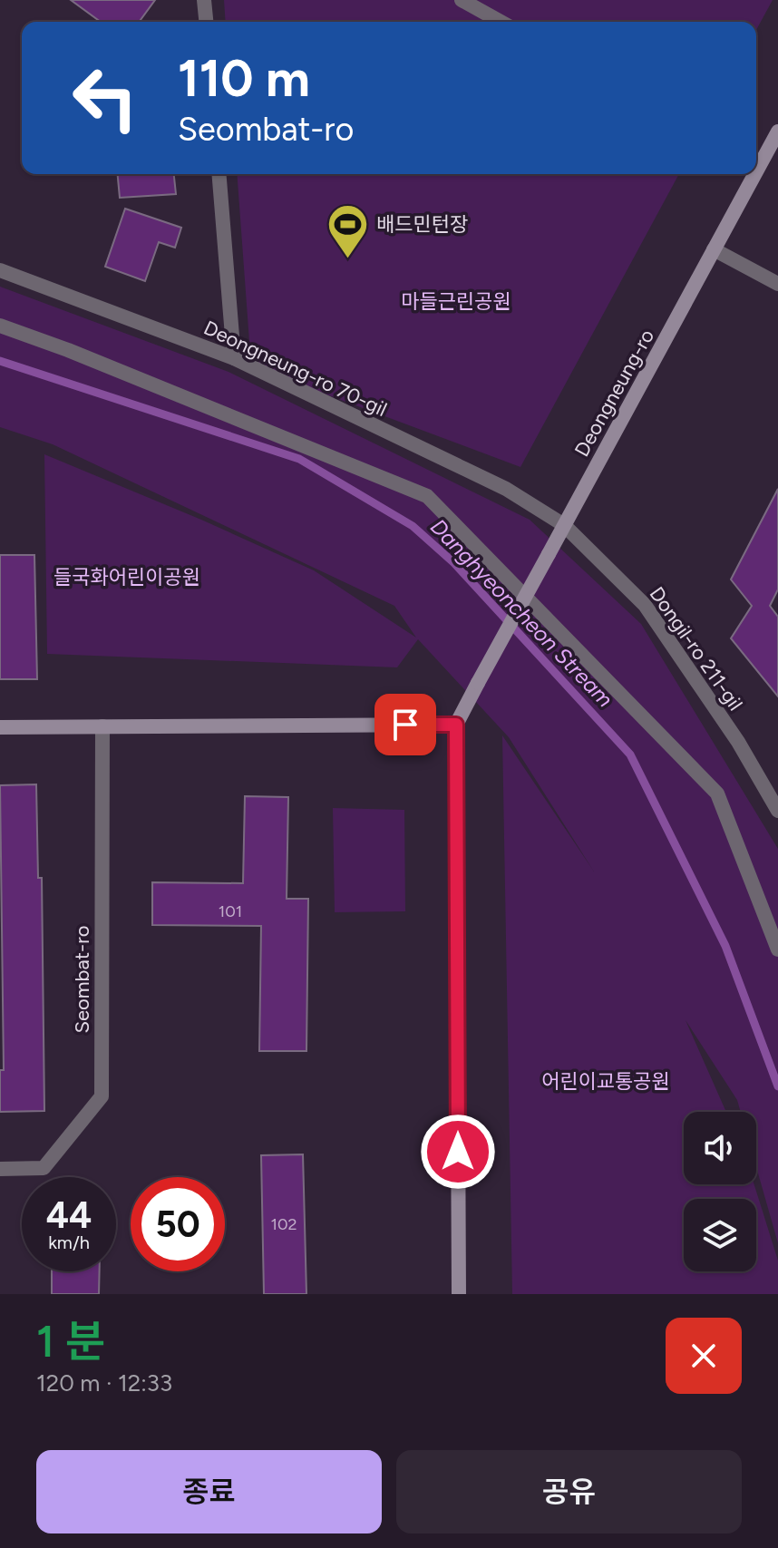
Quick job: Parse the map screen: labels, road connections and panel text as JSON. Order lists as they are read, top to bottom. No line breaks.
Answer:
{"streets":{"main road":["Deongneung-ro"],"street":["Deongneung-ro 70-gil","Dongil-ro 211-gil","Seombat-ro"]},"crossings":[["Deongneung-ro 70-gil","Deongneung-ro"],["Deongneung-ro 70-gil","Dongil-ro 211-gil"],["Deongneung-ro","Dongil-ro 211-gil"]],"water":["Danghyeoncheon Stream"],"parks":["마들근린공원","들국화어린이공원","어린이교통공원"],"places":{"sports":["배드민턴장"]},"house_numbers":["101","102"],"page":{"turn":["110 m","Seombat-ro"],"speed":"44 km/h","limit":"50","heading":["1 분","120 m · 12:33"],"buttons":["종료","공유"]}}
